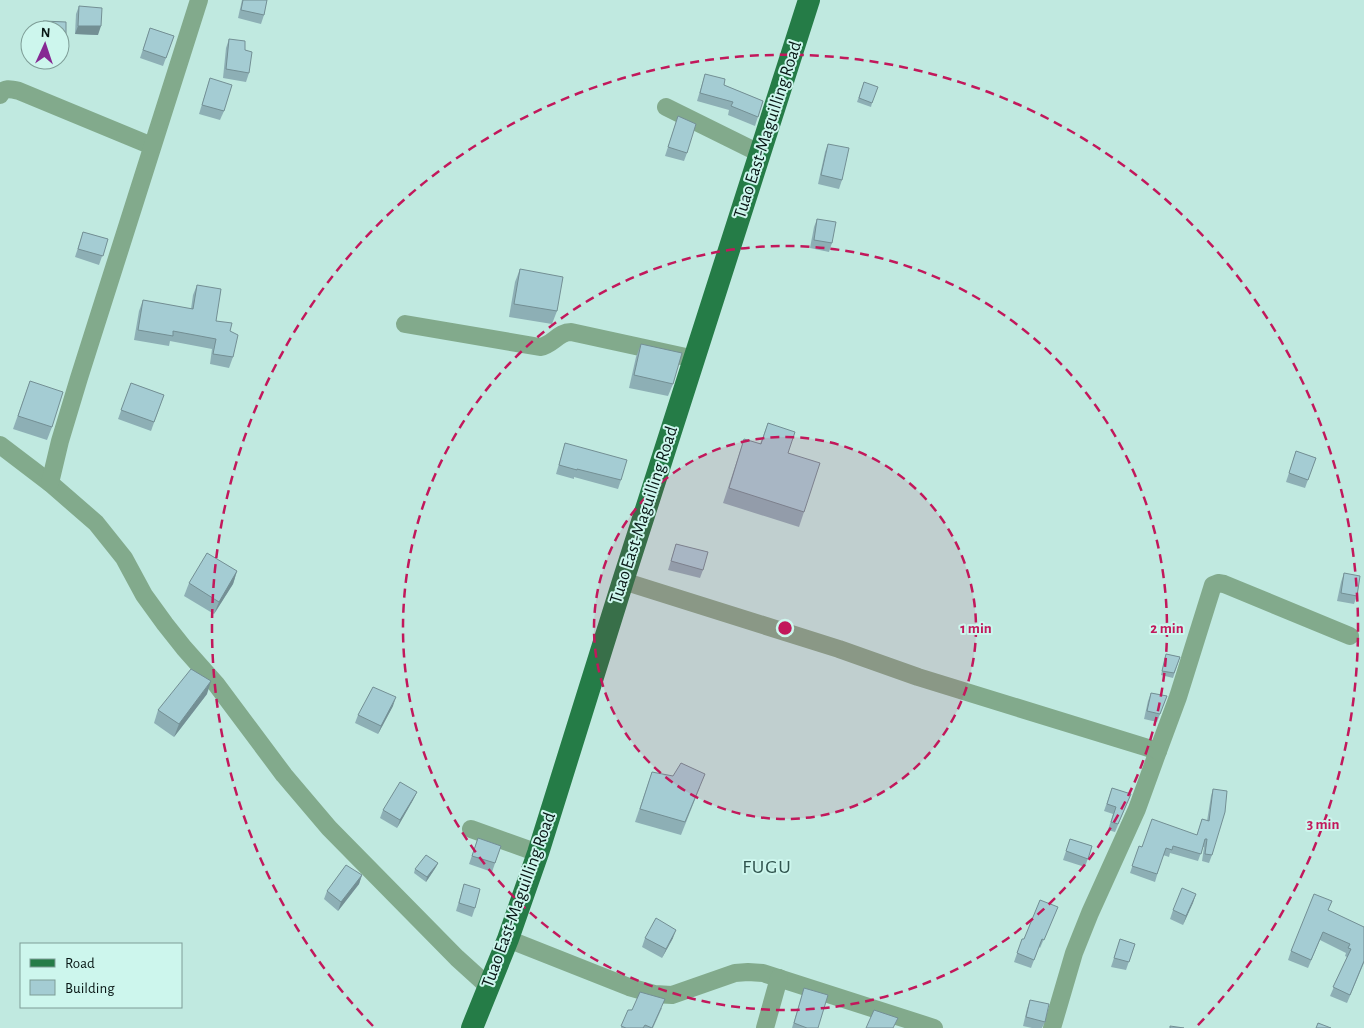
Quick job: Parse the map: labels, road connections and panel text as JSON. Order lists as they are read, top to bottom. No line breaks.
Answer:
{"streets":{"main road":["Tuao East-Maguilling Road"]},"districts":["FUGU"],"legend":["Road","Building"],"north":"top","rings":["1 min","2 min","3 min"]}
